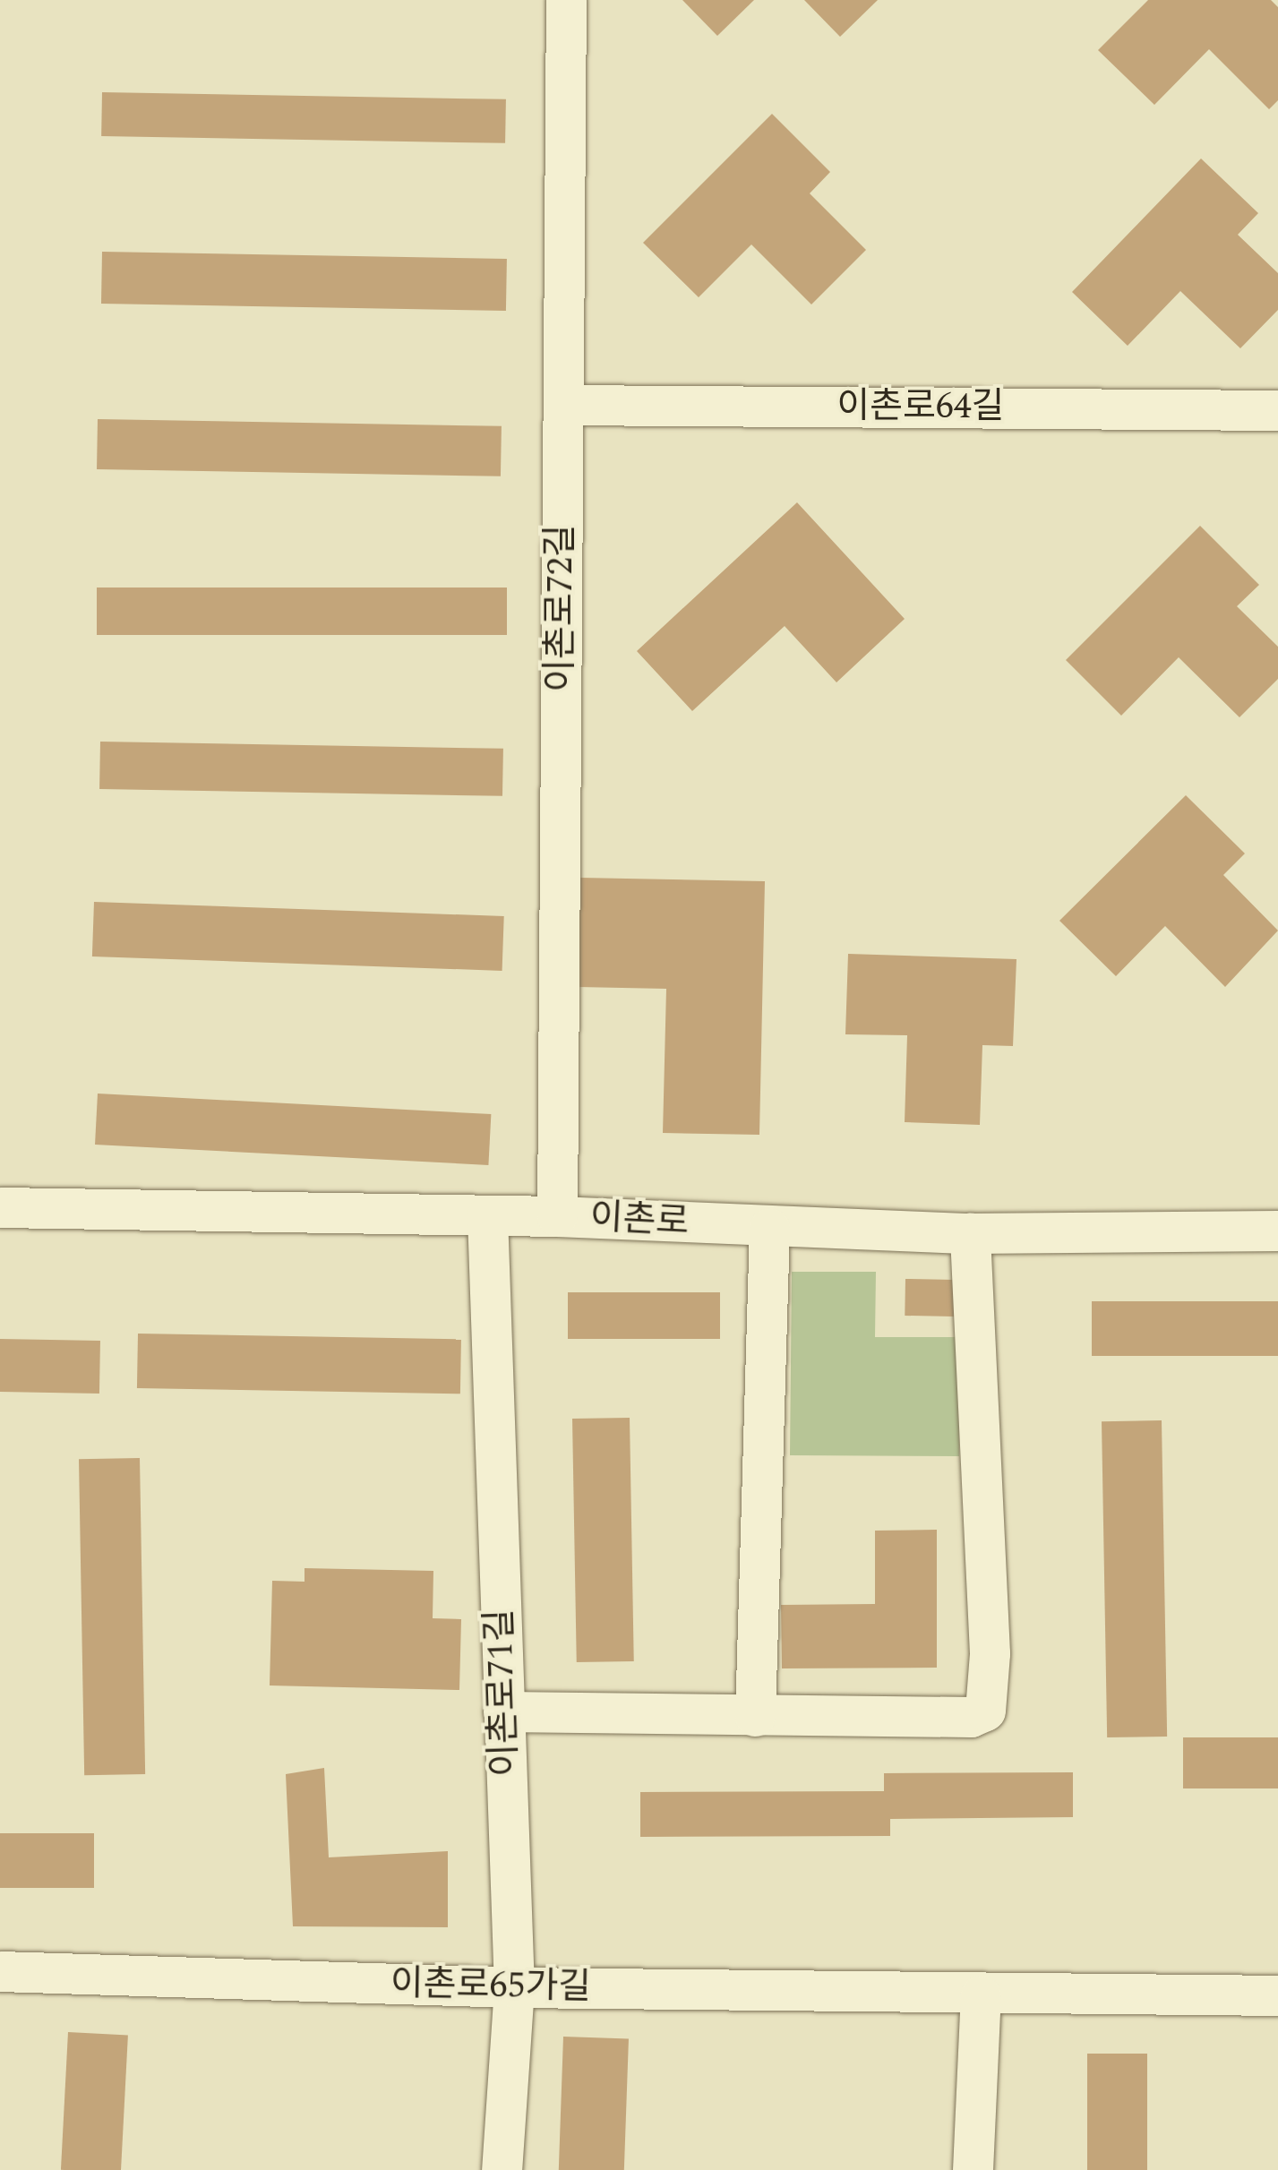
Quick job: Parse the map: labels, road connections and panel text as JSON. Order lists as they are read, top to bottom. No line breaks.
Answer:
{"streets":{"street":["이촌로64길","이촌로72길","이촌로","이촌로71길","이촌로65가길"]},"crossings":[["이촌로64길","이촌로72길"],["이촌로72길","이촌로"],["이촌로","이촌로71길"],["이촌로71길","이촌로65가길"]]}
